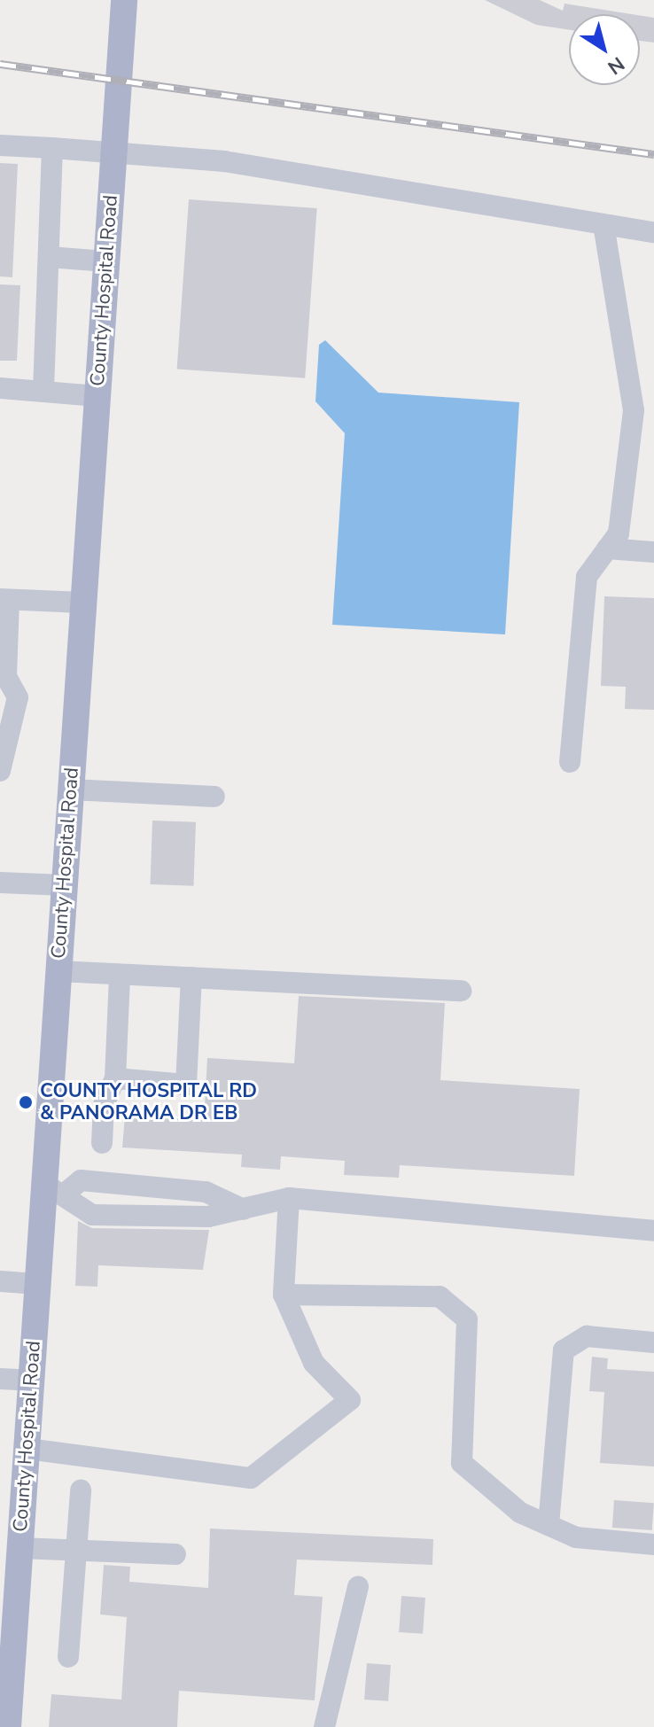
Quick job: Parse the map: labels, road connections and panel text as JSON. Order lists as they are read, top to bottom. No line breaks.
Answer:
{"streets":{"main road":["County Hospital Road"]},"places":["COUNTY HOSPITAL RD & PANORAMA DR EB"],"north":"bottom right"}
